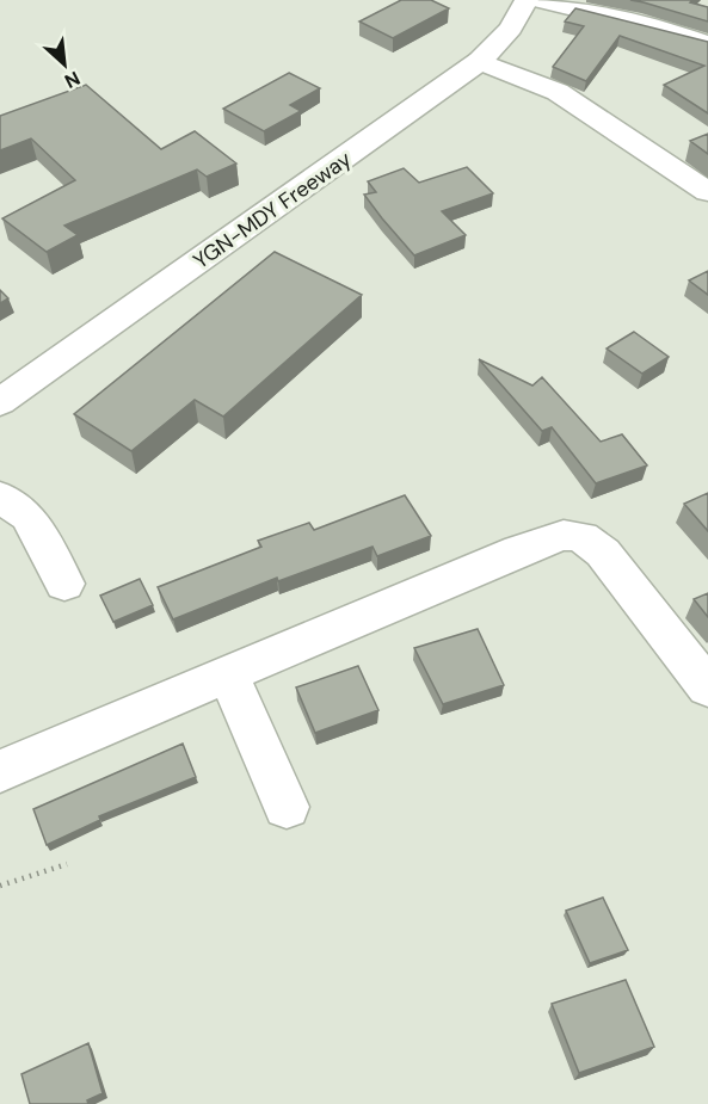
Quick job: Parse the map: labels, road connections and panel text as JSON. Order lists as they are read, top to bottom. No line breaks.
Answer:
{"streets":{"street":["YGN-MDY Freeway"]},"north":"bottom right"}
